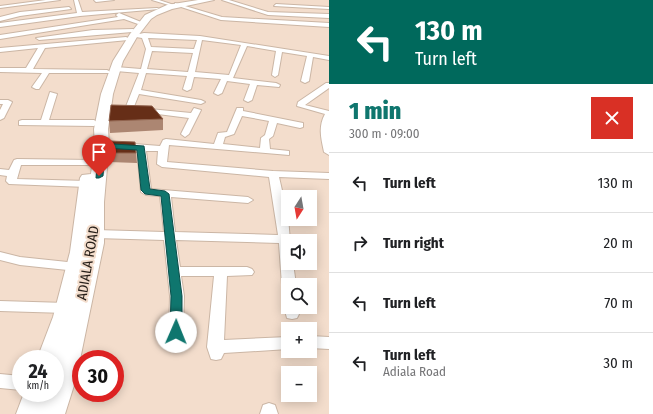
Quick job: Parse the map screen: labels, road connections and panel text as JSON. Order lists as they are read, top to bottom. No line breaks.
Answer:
{"streets":{"main road":["ADIALA ROAD"]},"north":"bottom","page":{"turn":["130 m","Turn left"],"heading":["1 min","300 m · 09:00"],"list":[{"name":"Turn left","value":"130 m"},{"name":"Turn right","value":"20 m"},{"name":"Turn left","value":"70 m"},{"name":"Turn left","note":"Adiala Road","value":"30 m"}],"map_buttons":["+","−"],"speed":"24 km/h","limit":"30"}}
